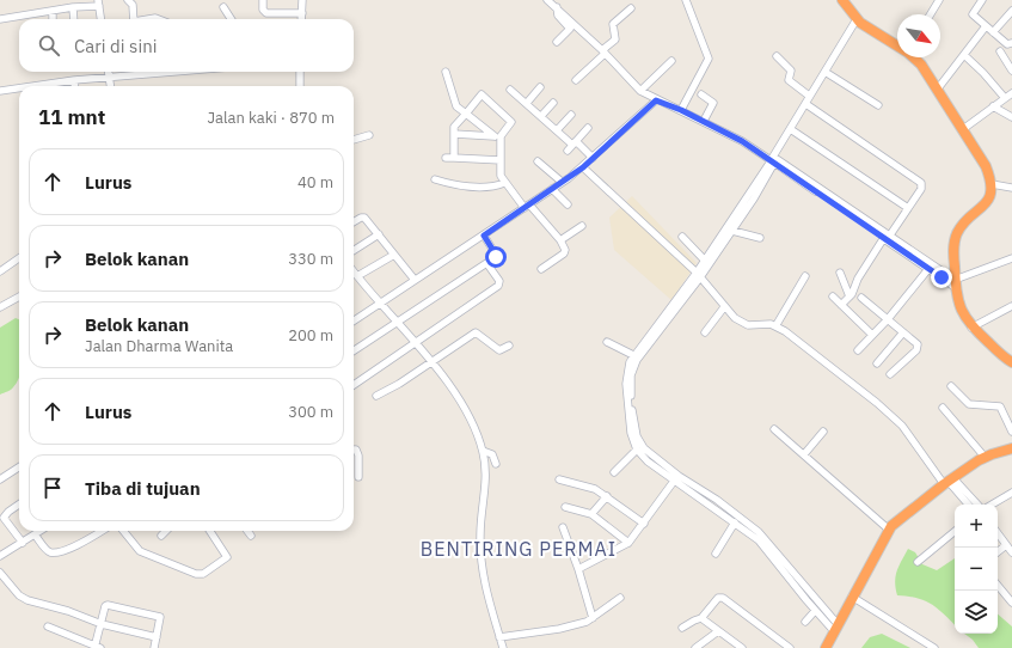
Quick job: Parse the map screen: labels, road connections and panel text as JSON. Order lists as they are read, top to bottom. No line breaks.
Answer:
{"districts":["BENTIRING PERMAI"],"north":"bottom right","page":{"search":"Cari di sini","heading":["11 mnt","Jalan kaki · 870 m"],"list":[["Lurus","40 m"],["Belok kanan","330 m"],["Belok kanan","Jalan Dharma Wanita","200 m"],["Lurus","300 m"],"Tiba di tujuan"],"map_buttons":["+","−"]}}
